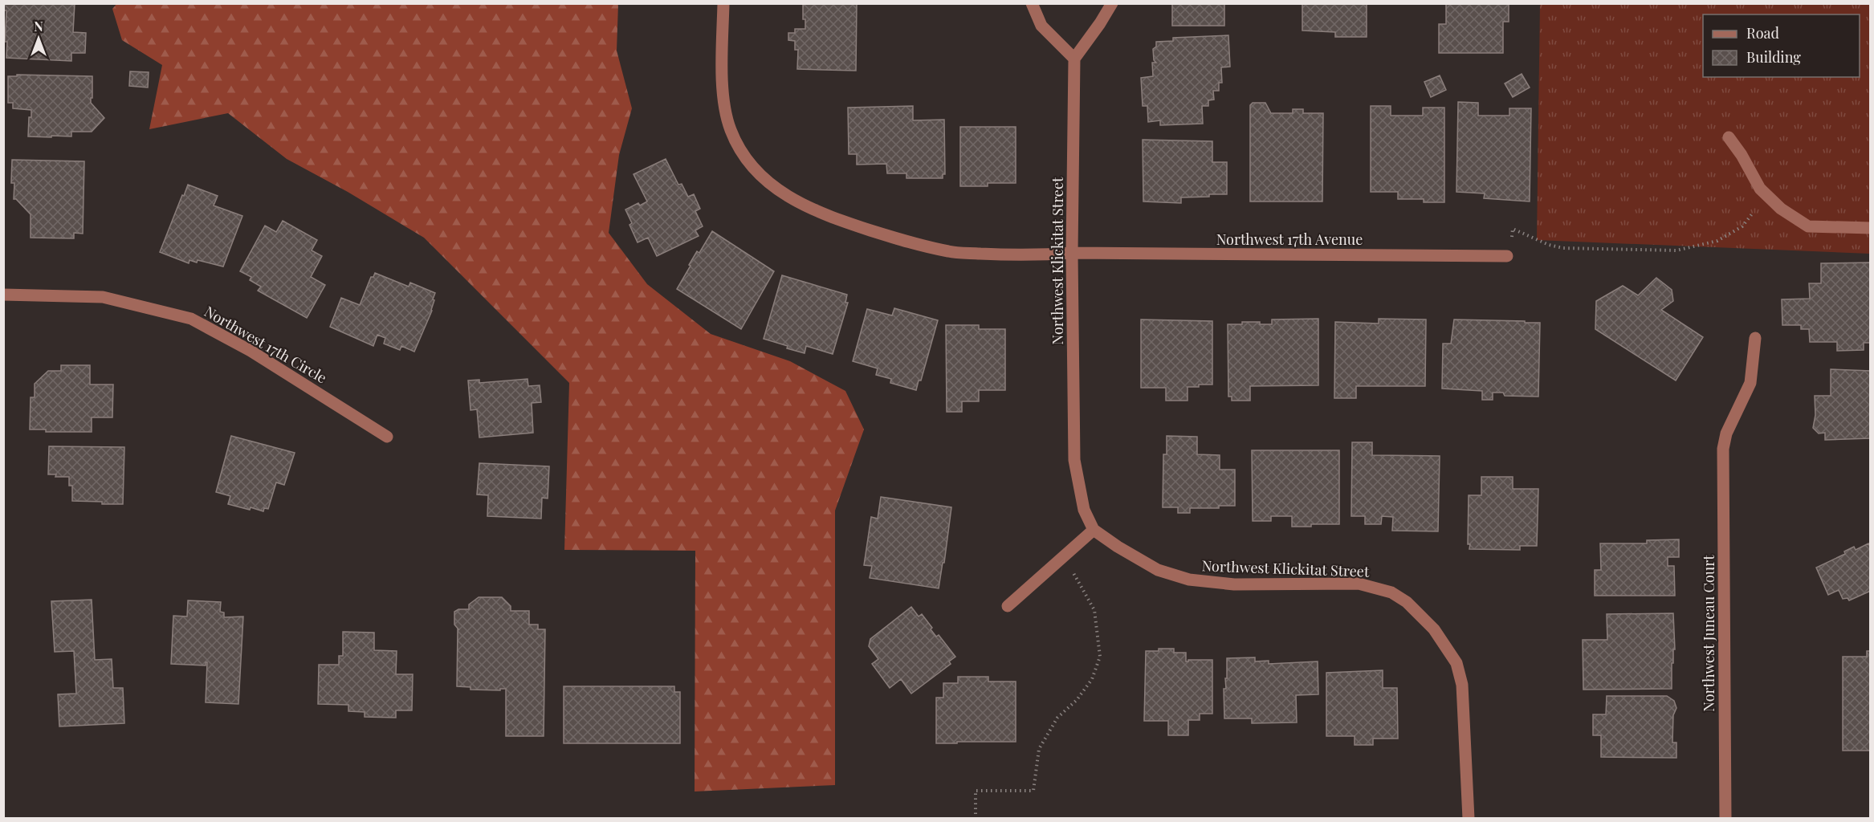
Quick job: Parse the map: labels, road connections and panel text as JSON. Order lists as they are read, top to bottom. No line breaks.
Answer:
{"streets":{"street":["Northwest 17th Avenue","Northwest Klickitat Street","Northwest 17th Circle","Northwest Juneau Court"]},"crossings":[["Northwest 17th Avenue","Northwest Klickitat Street"]],"legend":["Road","Building"],"north":"top"}
